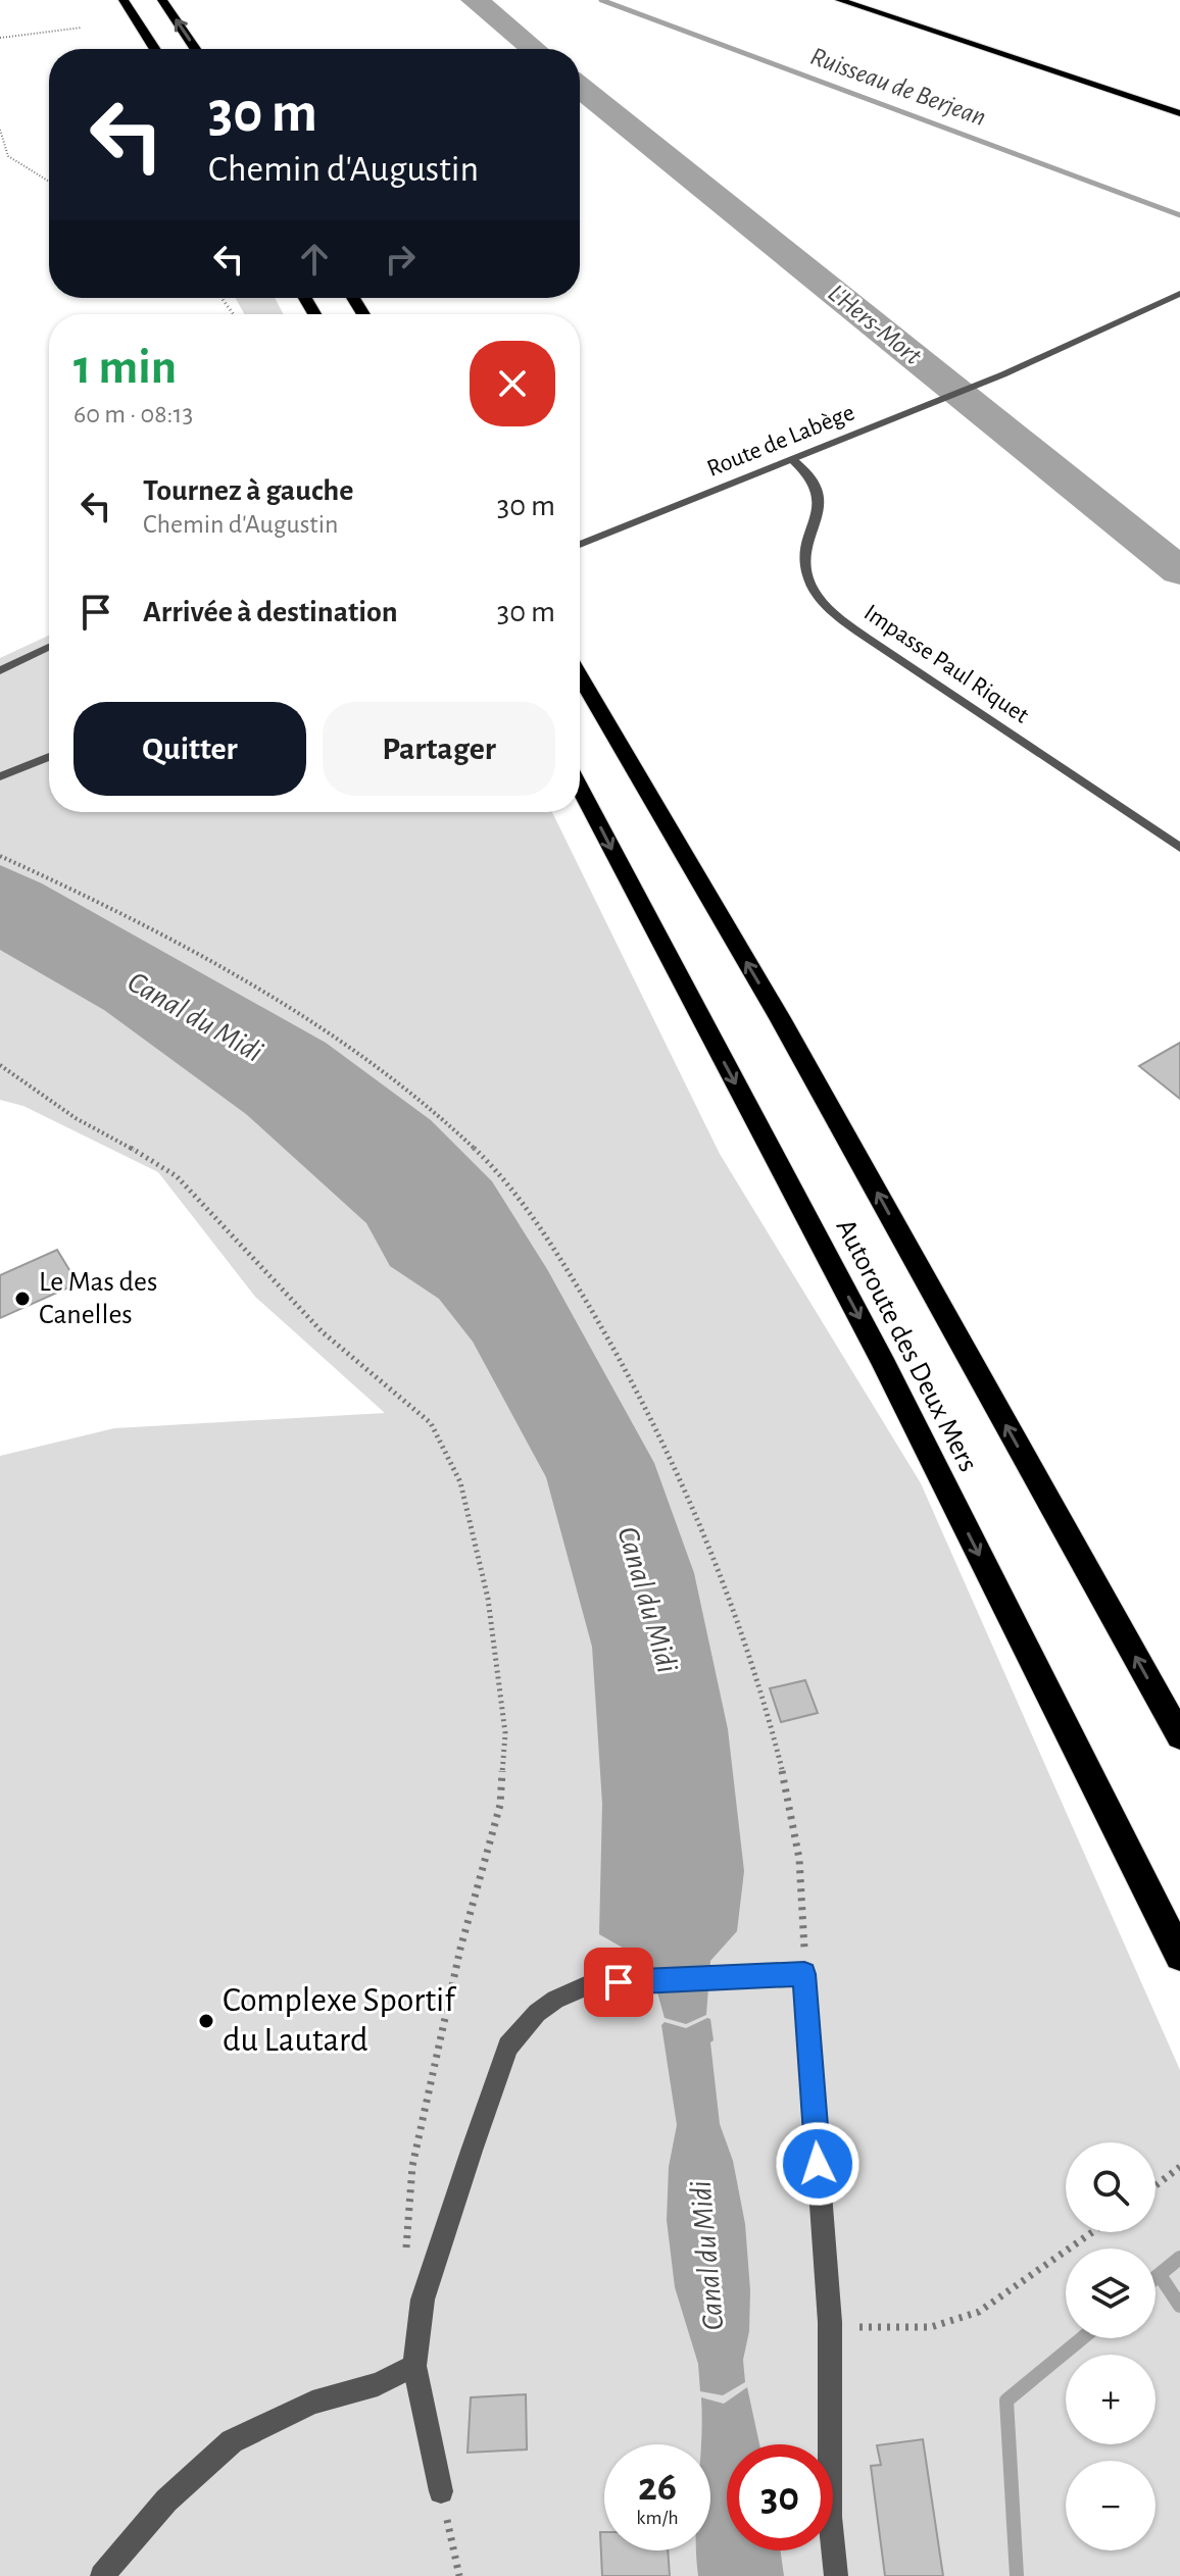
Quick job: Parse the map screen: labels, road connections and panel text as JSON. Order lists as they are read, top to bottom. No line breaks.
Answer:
{"streets":{"highway":["Autoroute des Deux Mers"],"street":["Route de Labège","Impasse Paul Riquet"]},"crossings":[["Route de Labège","Impasse Paul Riquet"]],"water":["Ruisseau de Berjean","L'Hers-Mort","Canal du Midi"],"places":["Le Mas des Canelles","Complexe Sportif du Lautard"],"page":{"turn":["30 m","Chemin d'Augustin"],"heading":["1 min","60 m · 08:13"],"list":[{"name":"Tournez à gauche","note":"Chemin d'Augustin","value":"30 m"},{"name":"Arrivée à destination","value":"30 m"}],"buttons":["Quitter","Partager"],"map_buttons":["+","−"],"speed":"26 km/h","limit":"30"}}
